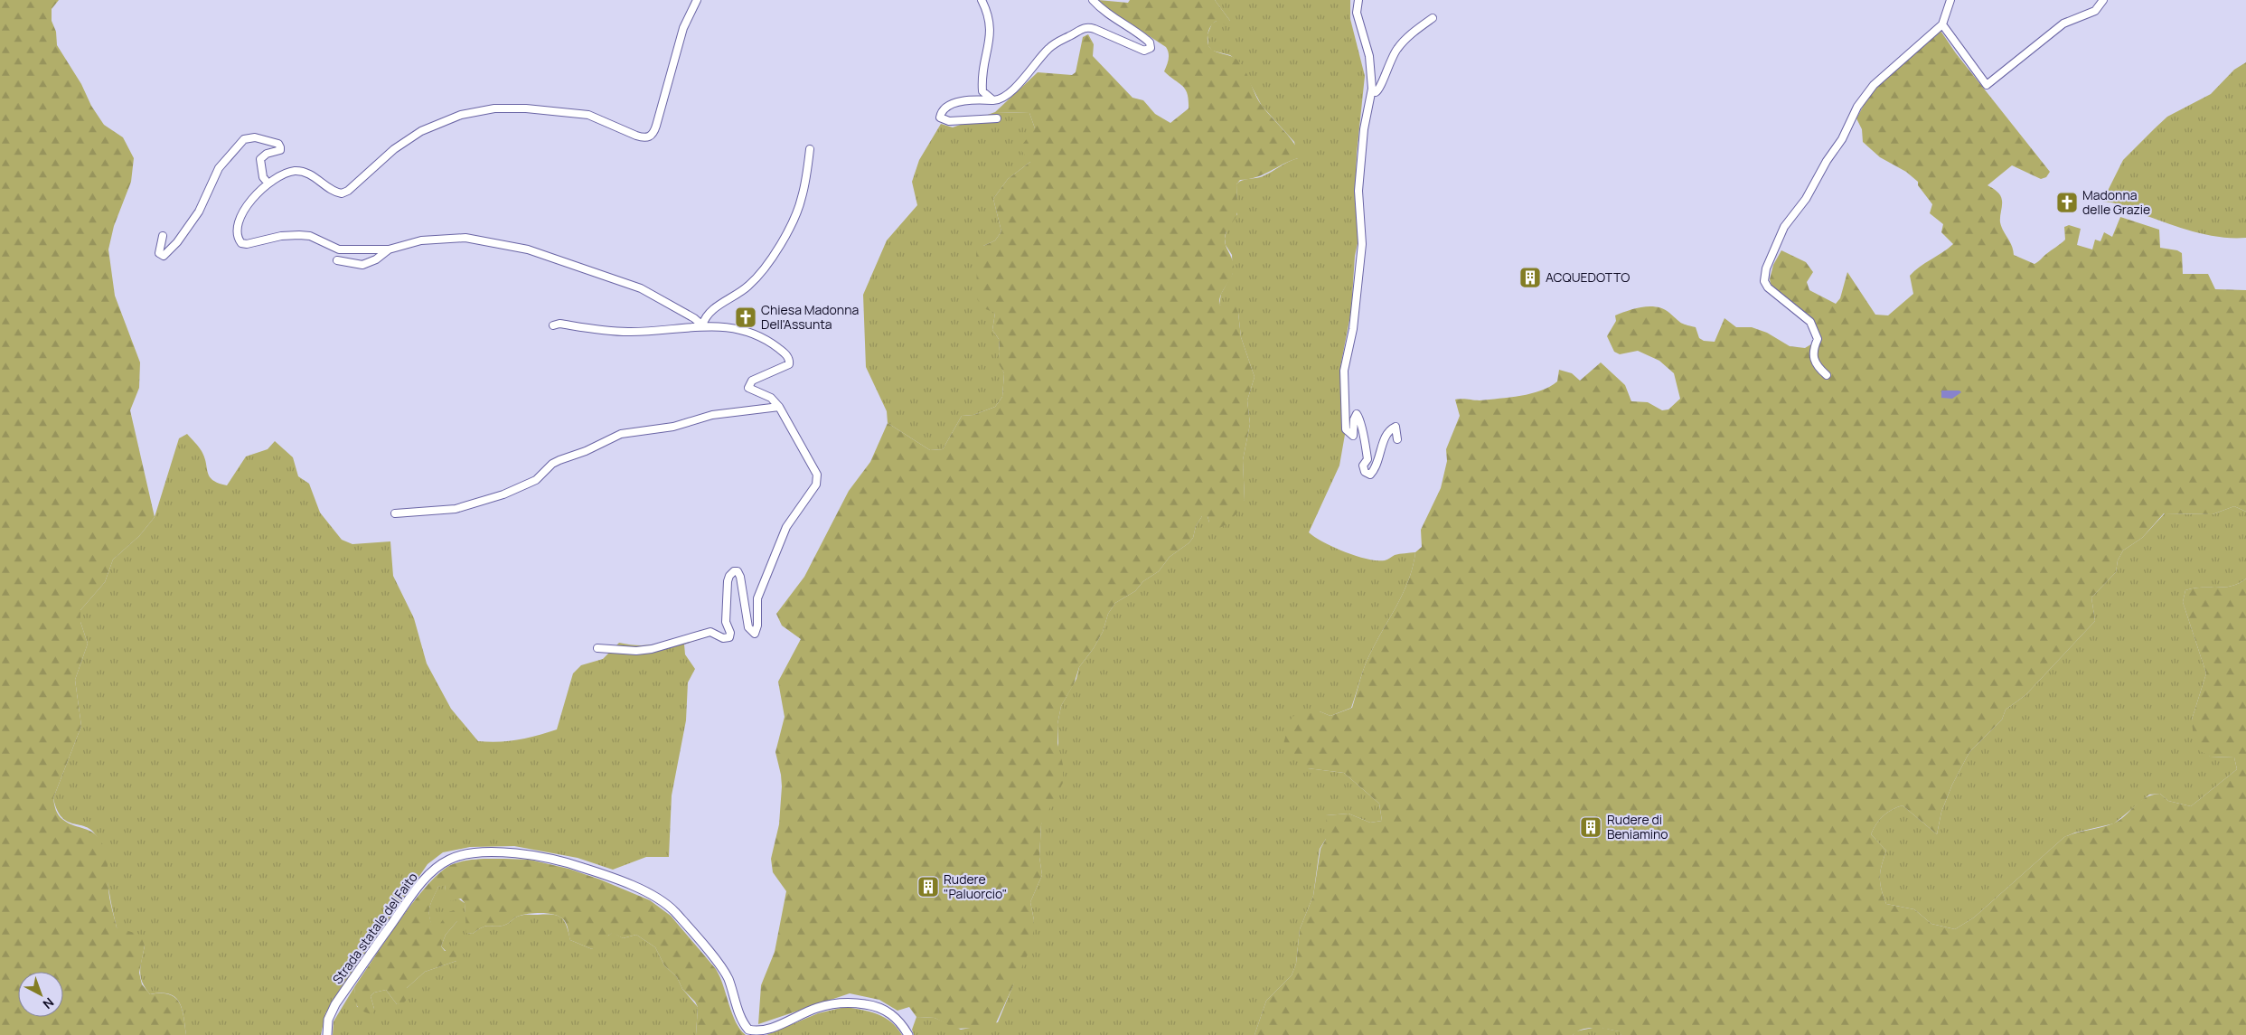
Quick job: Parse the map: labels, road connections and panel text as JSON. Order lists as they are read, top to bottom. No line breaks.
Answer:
{"streets":{"street":["Strada statale del Faito"]},"places":{"church":["Madonna delle Grazie","Chiesa Madonna Dell'Assunta"],"building":["ACQUEDOTTO","Rudere di Beniamino","Rudere \"Paluorcio\""]},"north":"bottom right"}
